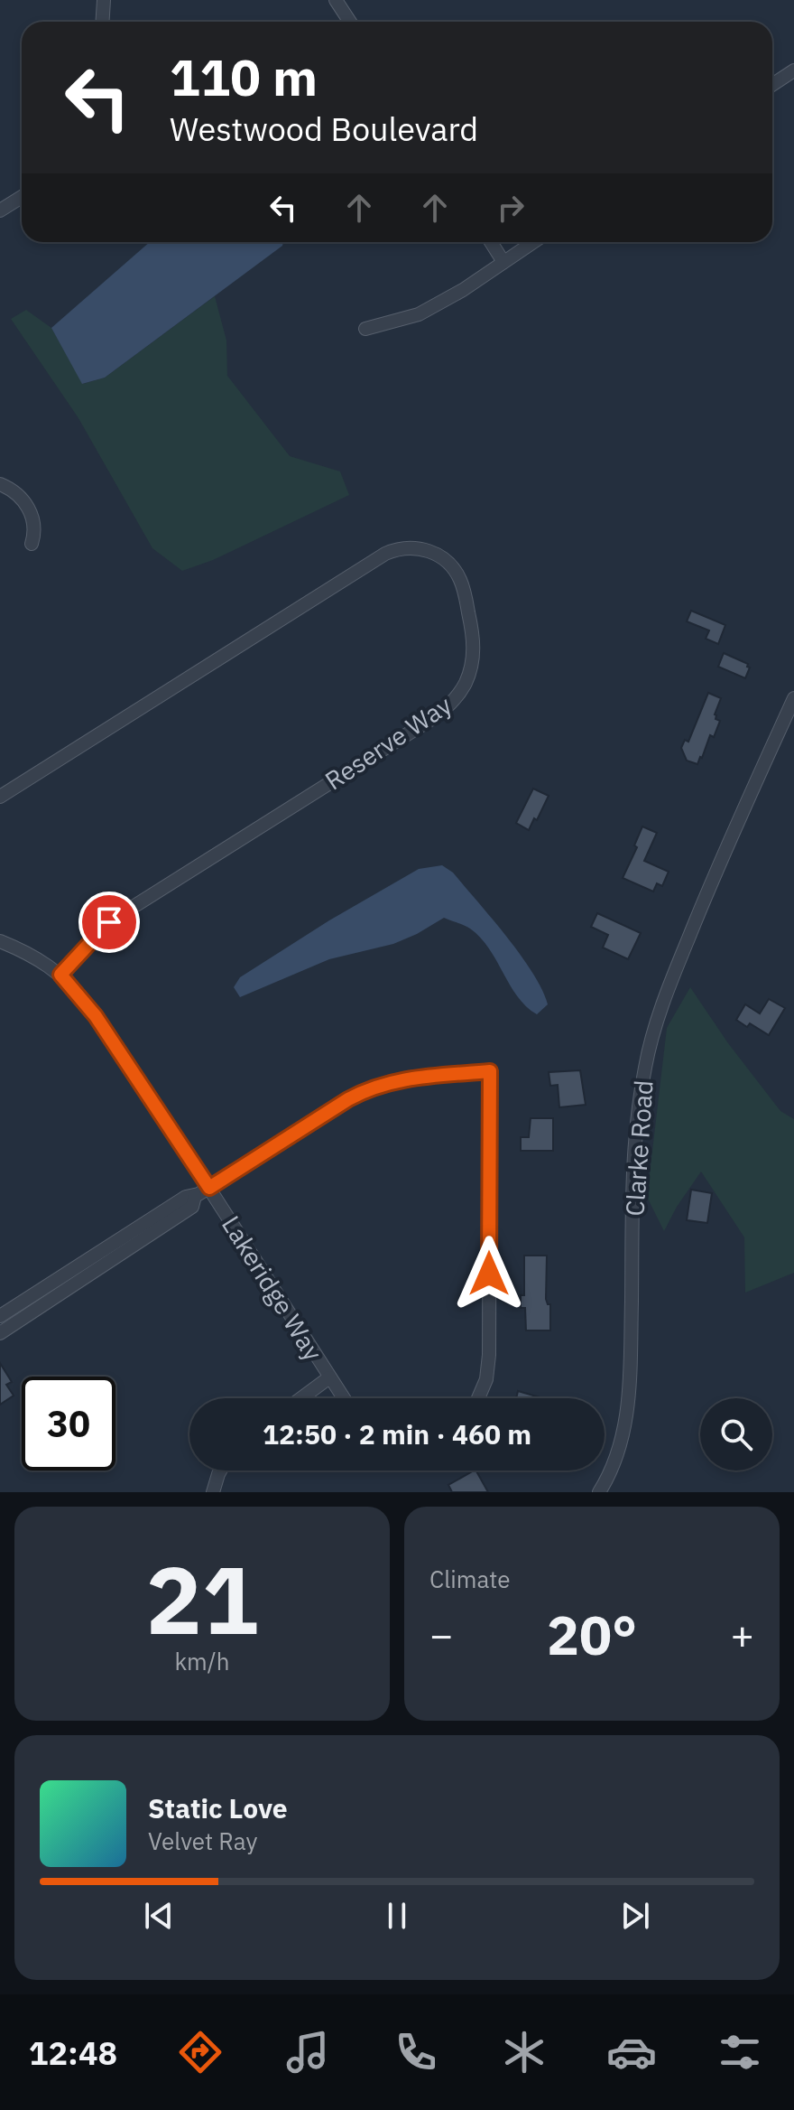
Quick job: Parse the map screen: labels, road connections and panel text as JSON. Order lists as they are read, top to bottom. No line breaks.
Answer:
{"streets":{"street":["Reserve Way","Clarke Road","Lakeridge Way"]},"crossings":[["Reserve Way","Lakeridge Way"]],"page":{"turn":["110 m","Westwood Boulevard"],"limit":"30","trip":"12:50 · 2 min · 460 m","tile":[["21","km/h"],"Climate"],"heat":["−","20°","+"],"song":["Static Love","Velvet Ray"],"tabs":"12:48"}}
